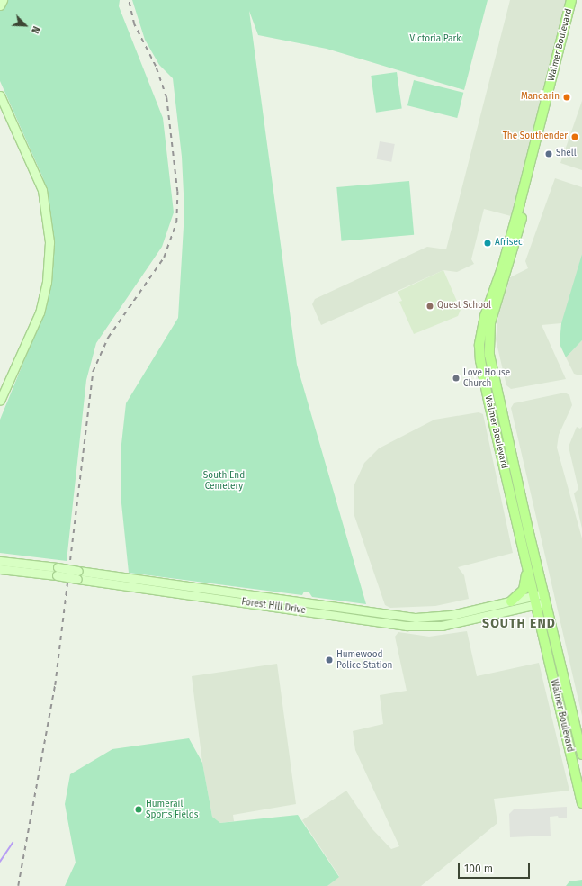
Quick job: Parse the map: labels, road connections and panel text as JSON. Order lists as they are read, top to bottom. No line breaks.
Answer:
{"streets":{"main road":["Walmer Boulevard"],"street":["Forest Hill Drive"]},"crossings":[["Walmer Boulevard","Forest Hill Drive"]],"districts":["SOUTH END"],"parks":["Victoria Park","South End Cemetery"],"places":["Mandarin","The Southender","Shell","Afrisec","Quest School","Love House Church","Humewood Police Station","Humerail Sports Fields"],"scale_bar":"100 m","north":"bottom right"}
